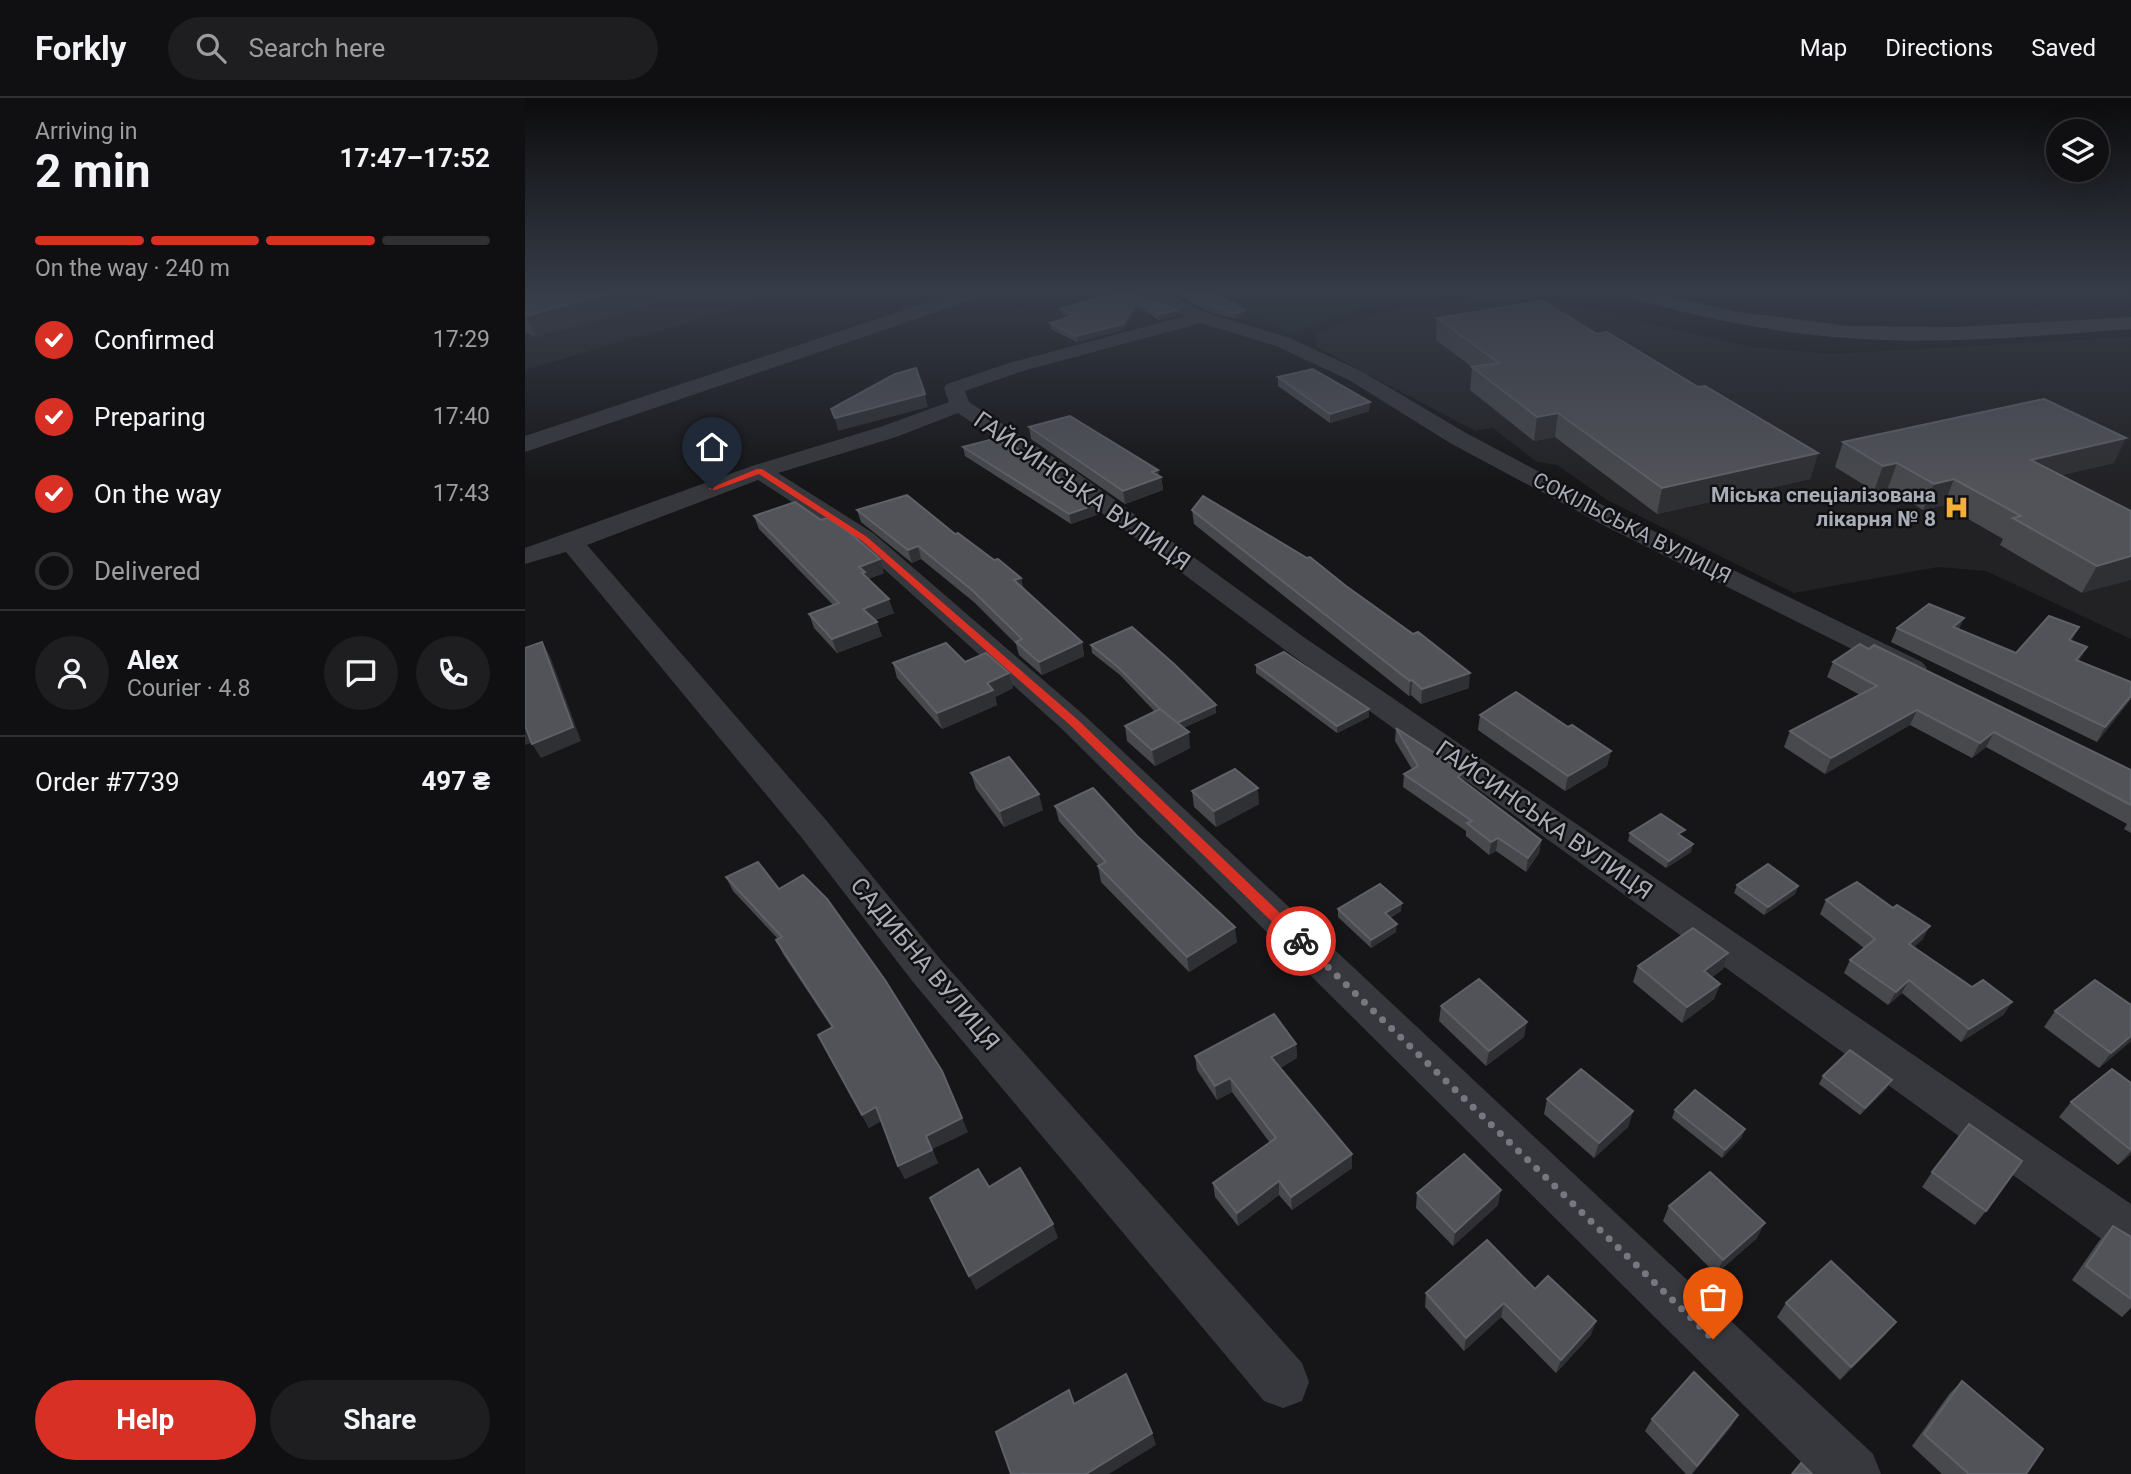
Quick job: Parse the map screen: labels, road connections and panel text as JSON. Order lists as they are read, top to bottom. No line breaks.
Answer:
{"streets":{"street":["ГАЙСИНСЬКА ВУЛИЦЯ","СОКІЛЬСЬКА ВУЛИЦЯ","САДИБНА ВУЛИЦЯ"]},"places":{"hospital":["Міська спеціалізована лікарня № 8"]},"page":{"header":"Forkly","search":"Search here","nav":["Map","Directions","Saved"],"heading":["2 min","Arriving in","17:47–17:52"],"panel":["Alex","Courier · 4.8","Order #7739","497 ₴"],"bar":"On the way · 240 m","list":[["Confirmed","17:29"],["Preparing","17:40"],["On the way","17:43"],"Delivered"],"buttons":["Help","Share"]}}
